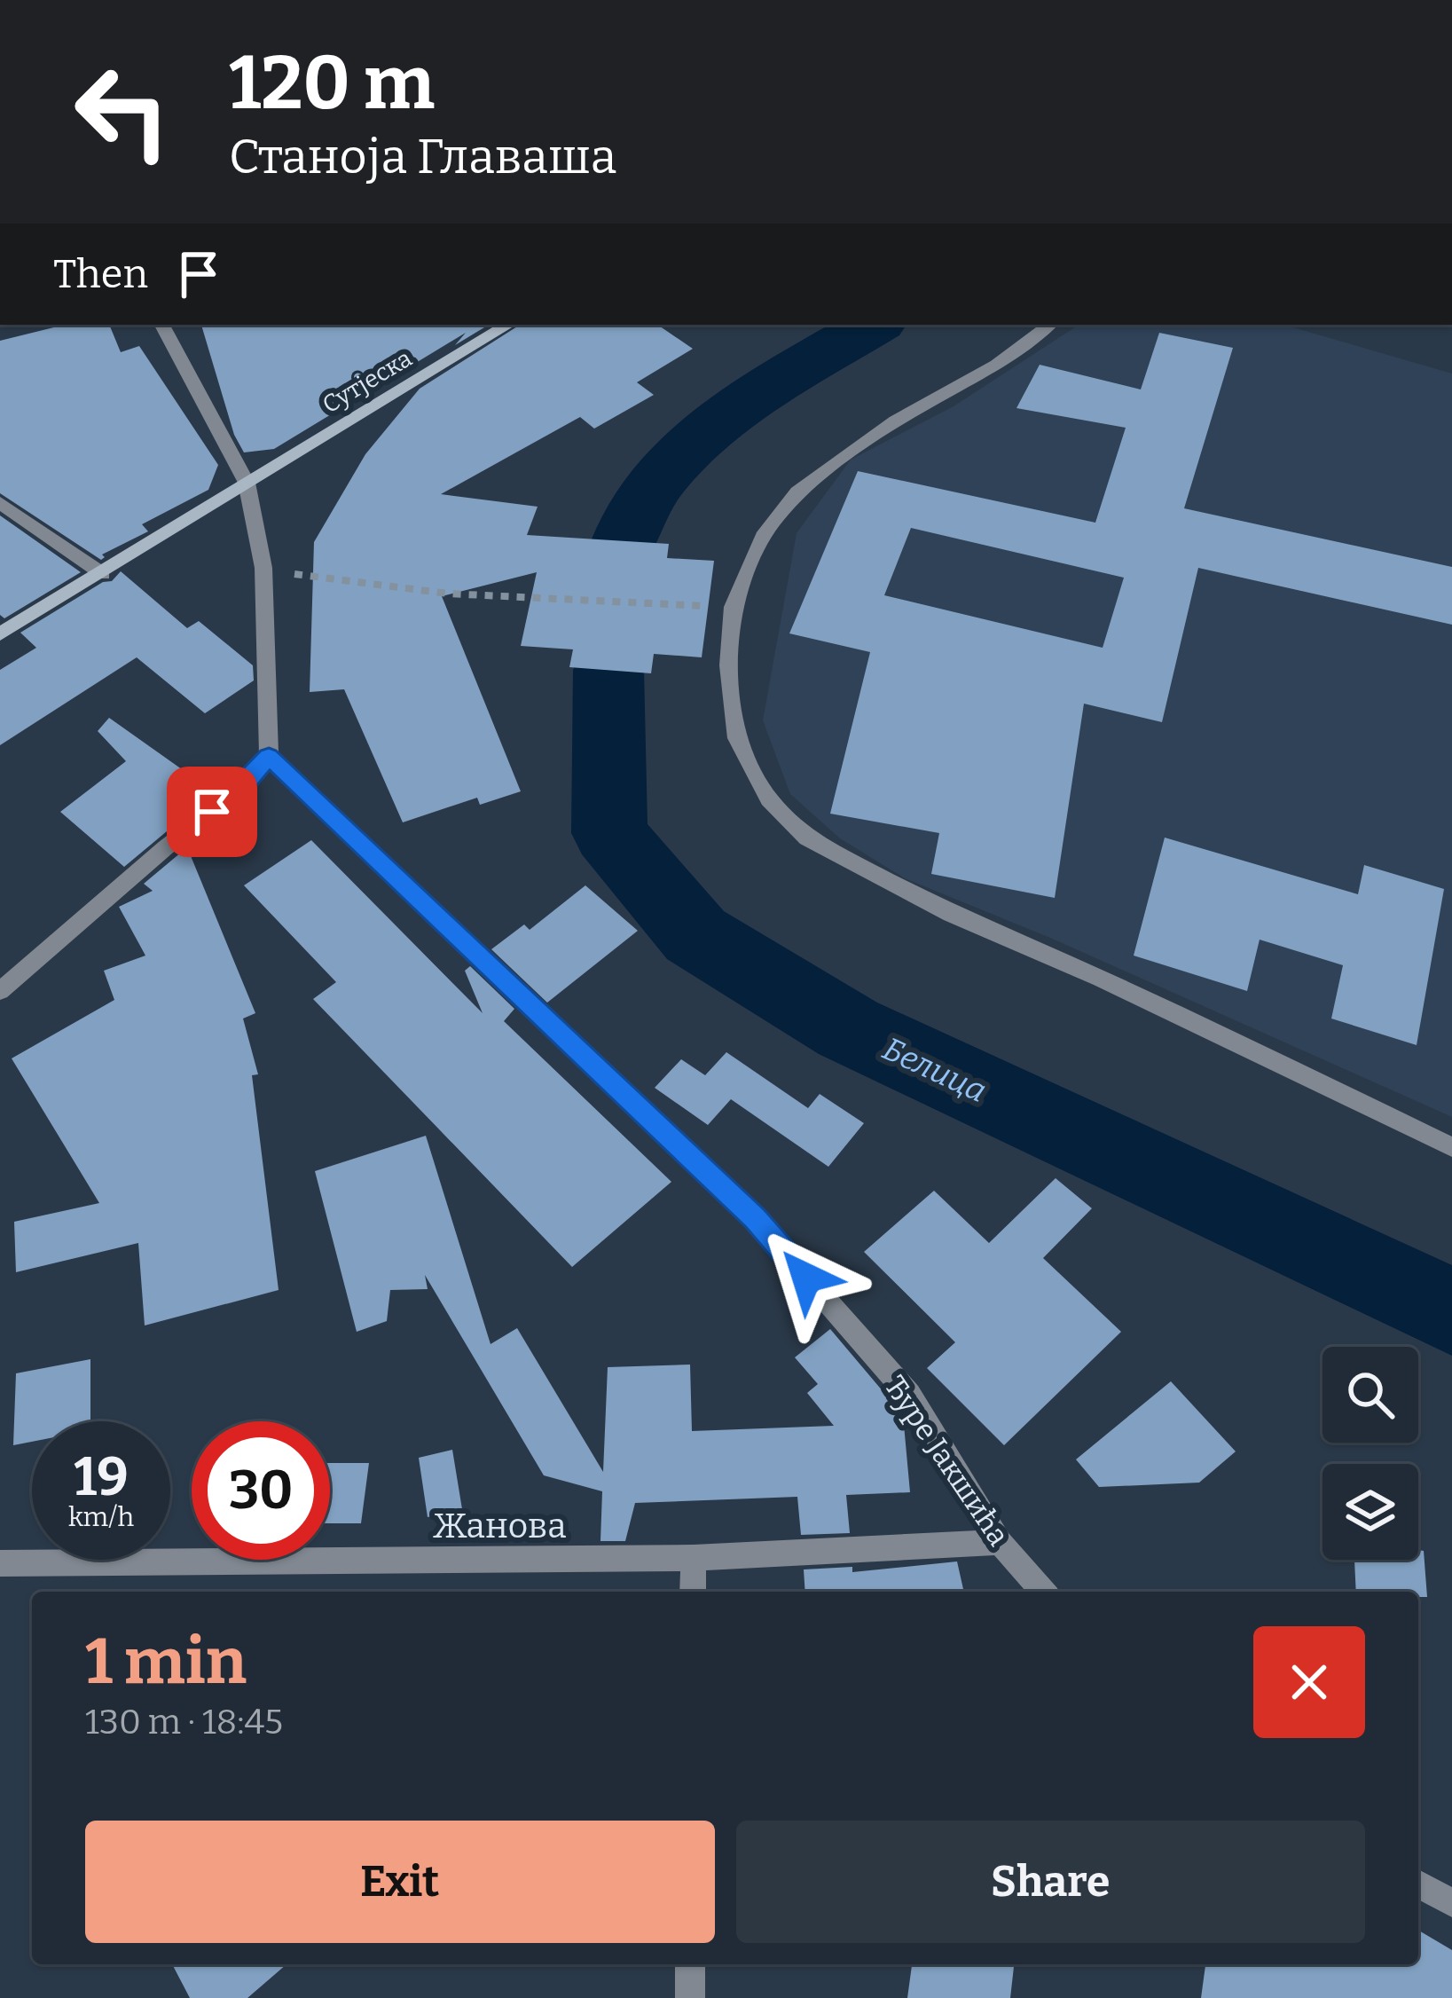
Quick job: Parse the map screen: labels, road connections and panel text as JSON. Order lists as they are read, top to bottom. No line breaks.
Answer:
{"streets":{"main road":["Сутјеска"],"street":["Ђуре Јакшића","Жанова"]},"crossings":[["Ђуре Јакшића","Жанова"]],"water":["Белица"],"page":{"turn":["120 m","Станоја Главаша"],"then":"Then","speed":"19 km/h","limit":"30","heading":["1 min","130 m · 18:45"],"buttons":["Exit","Share"]}}
